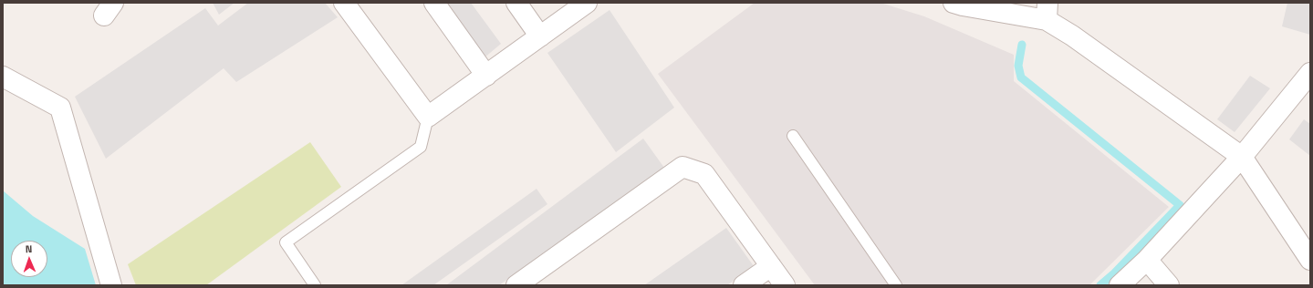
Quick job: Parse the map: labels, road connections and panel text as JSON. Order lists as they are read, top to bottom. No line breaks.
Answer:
{"north":"top"}
